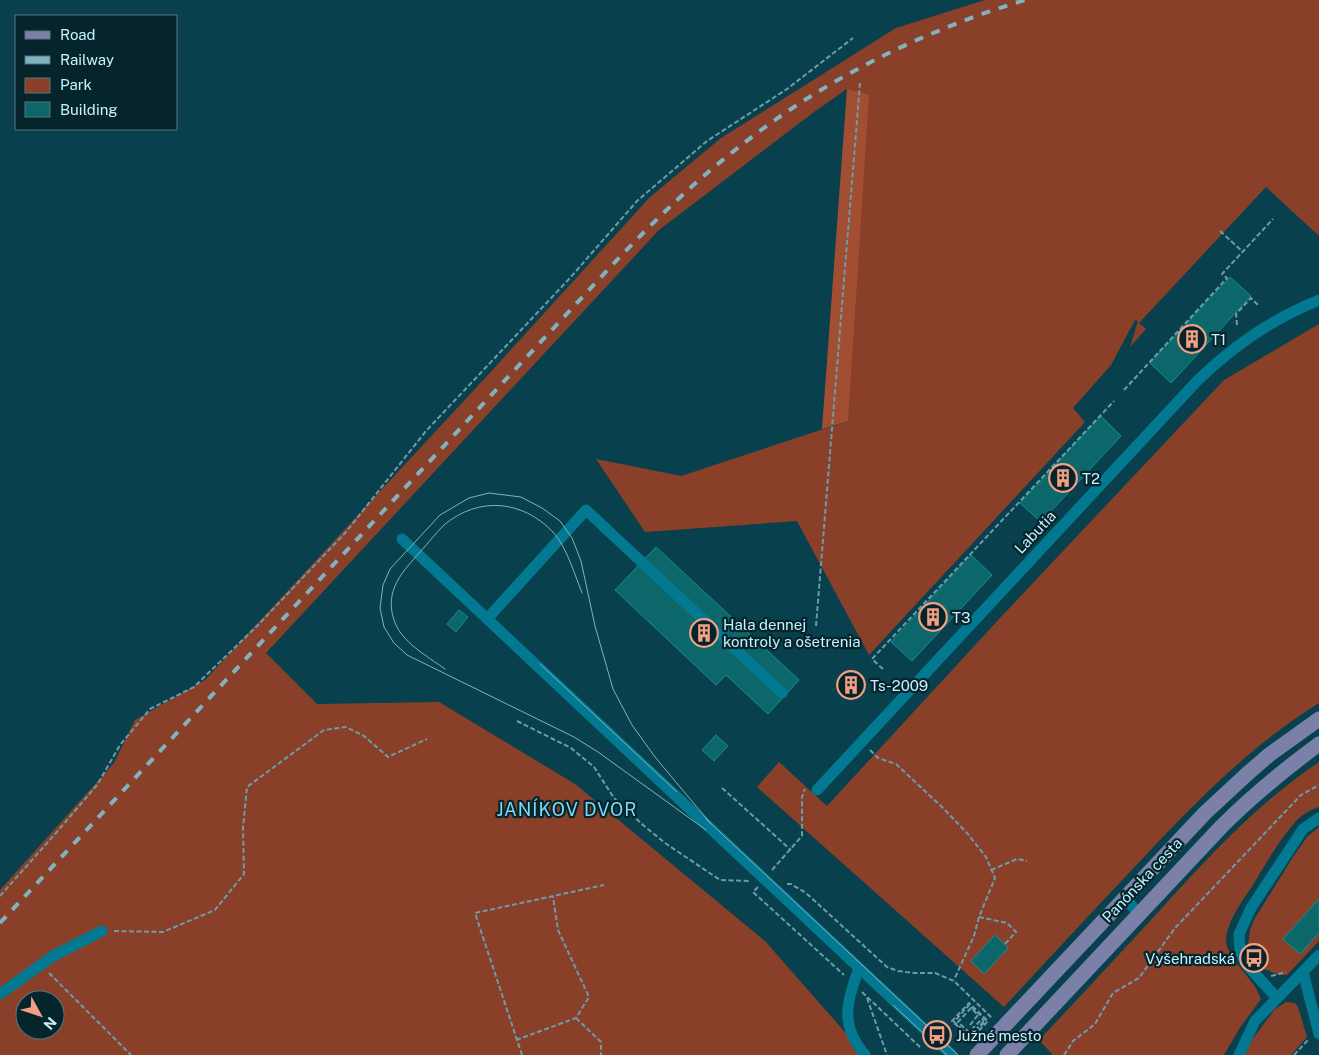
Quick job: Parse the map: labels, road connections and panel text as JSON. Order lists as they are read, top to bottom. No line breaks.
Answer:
{"streets":{"main road":["Panónska cesta"],"street":["Labutia"]},"districts":["JANÍKOV DVOR"],"places":{"building":["T1","T2","T3","Hala dennej kontroly a ošetrenia","Ts-2009"],"bus stop":["Vyšehradská","Južné mesto"]},"legend":["Road","Railway","Park","Building"],"north":"bottom right"}
